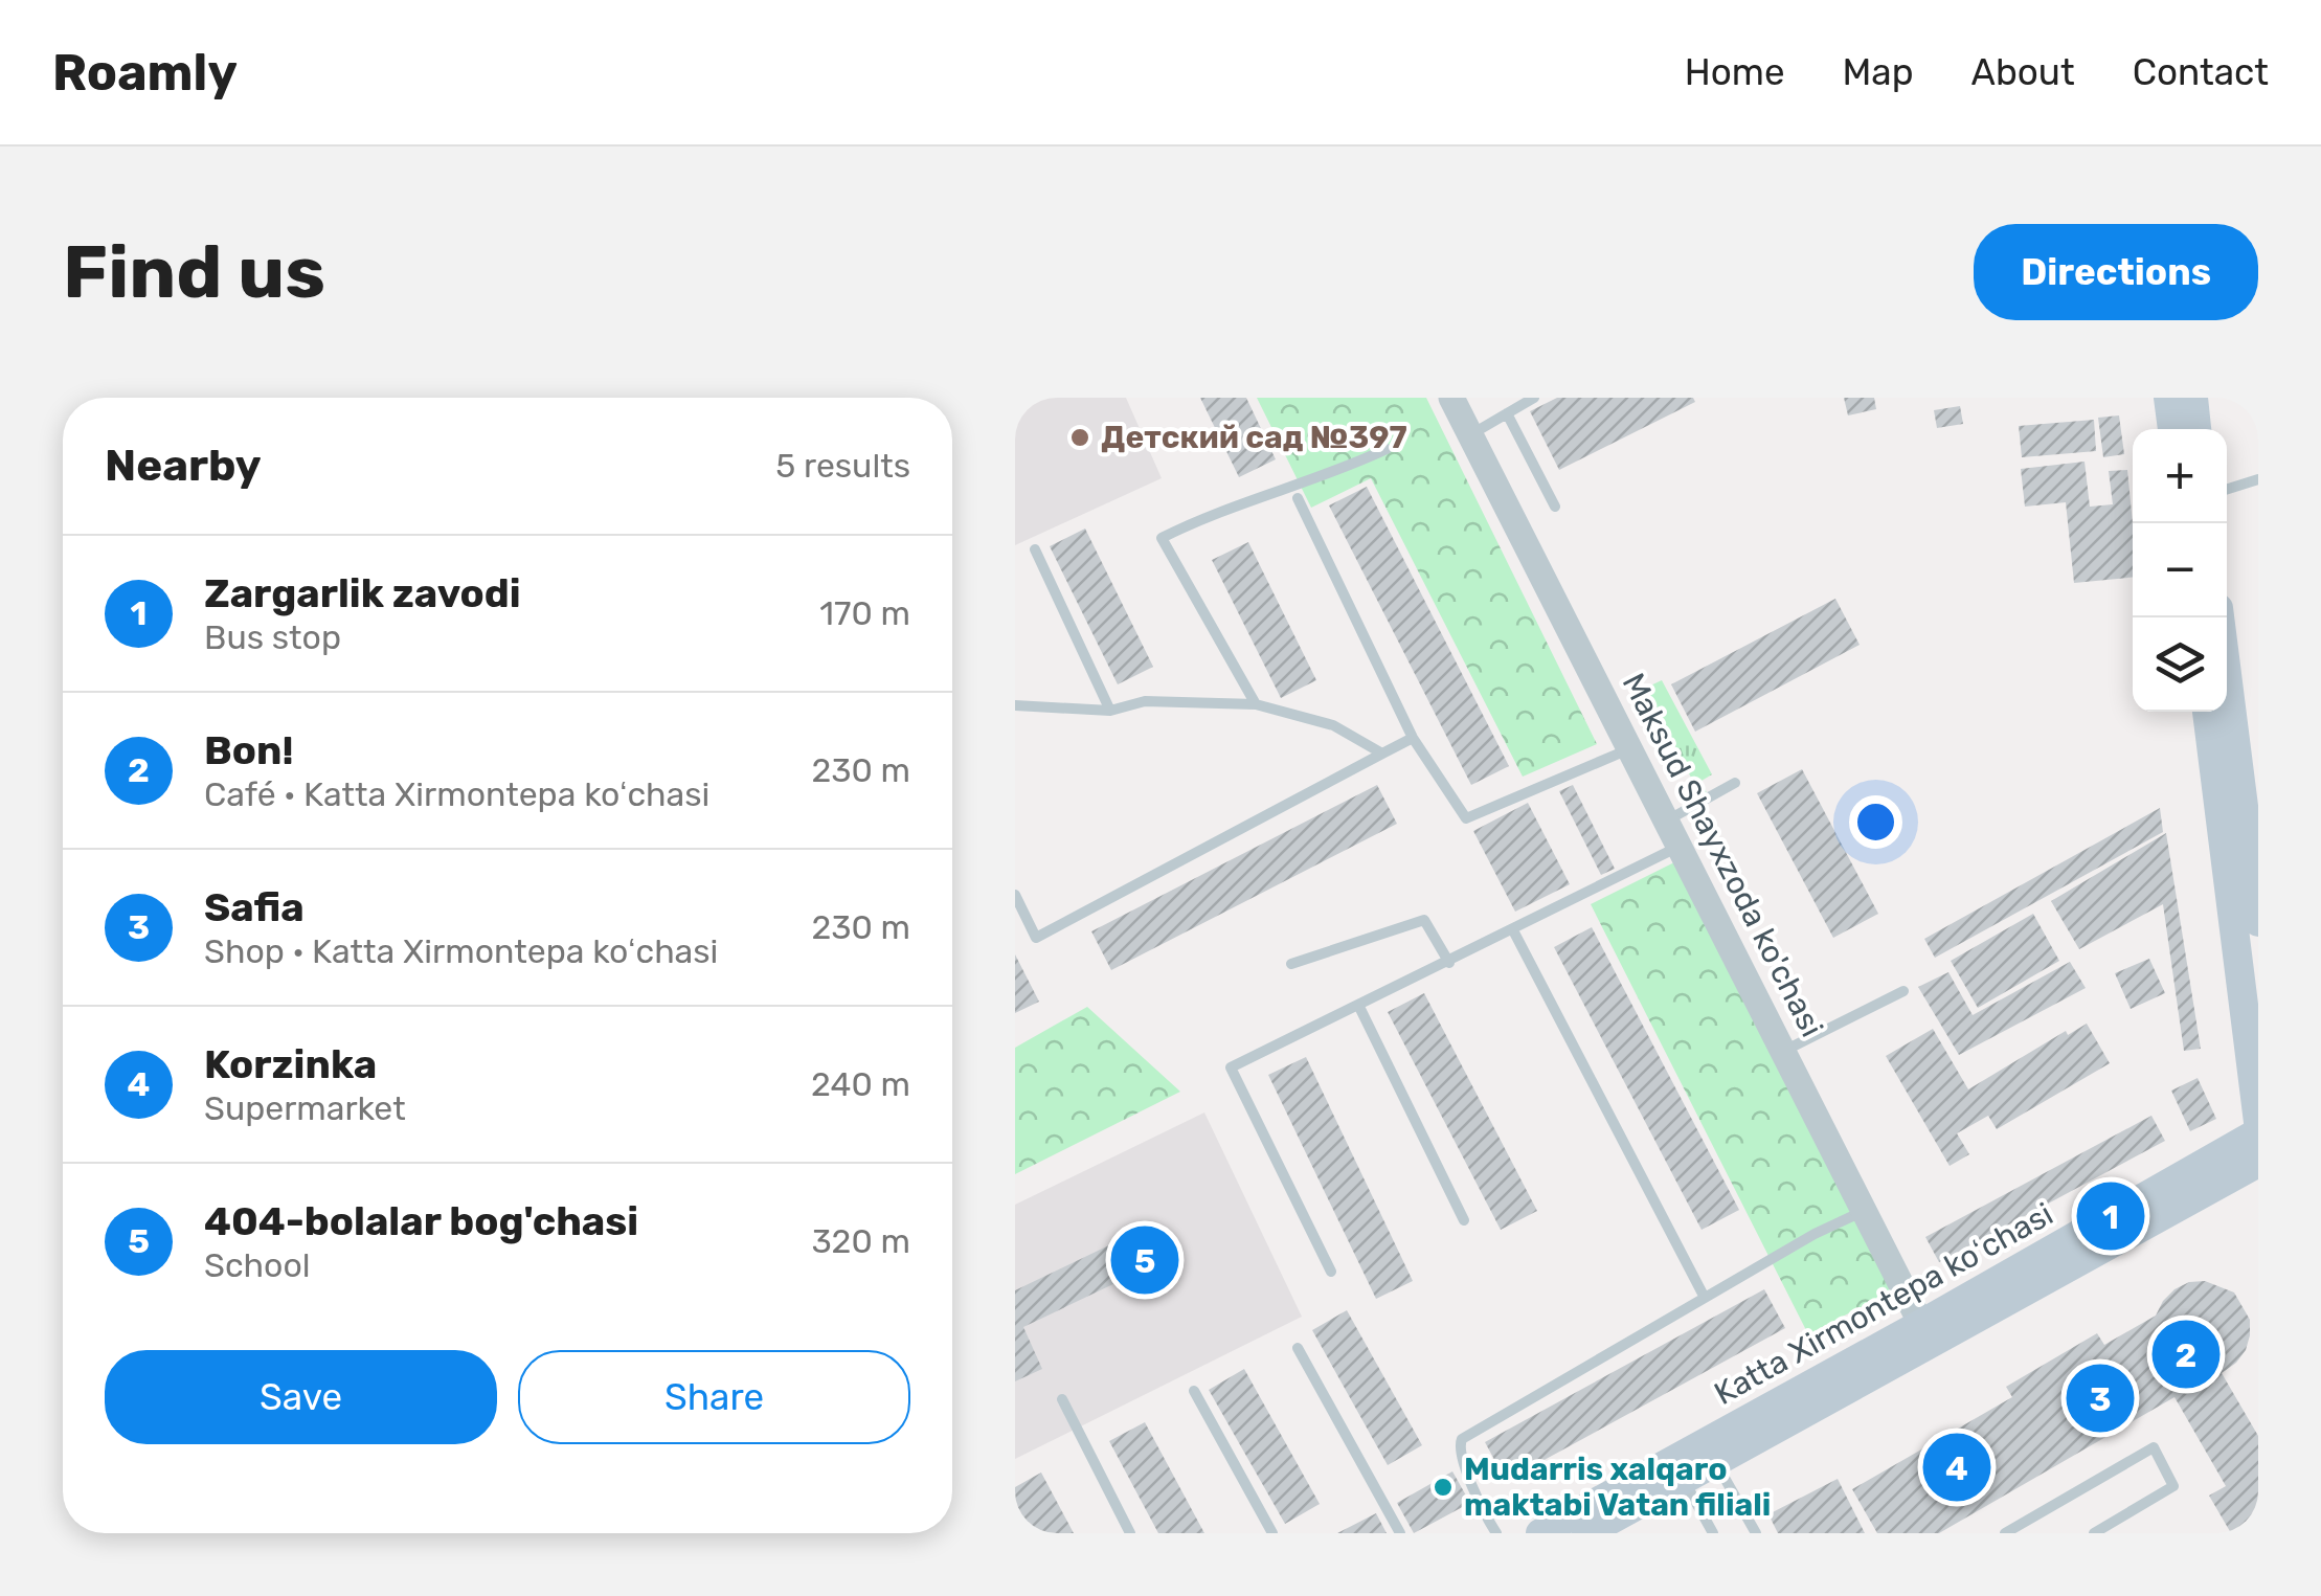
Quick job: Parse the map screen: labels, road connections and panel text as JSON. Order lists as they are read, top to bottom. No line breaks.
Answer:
{"streets":{"main road":["Katta Xirmontepa koʻchasi"],"street":["Maksud Shayxzoda ko'chasi"]},"crossings":[["Maksud Shayxzoda ko'chasi","Katta Xirmontepa koʻchasi"]],"places":["Детский сад №397","Mudarris xalqaro maktabi Vatan filiali"],"page":{"header":"Roamly","nav":["Home","Map","About","Contact"],"buttons":["Directions",["Save","Share"]],"title":"Find us","heading":["Nearby","5 results"],"map_buttons":["+","−"],"list":[{"mark":"1","name":"Zargarlik zavodi","note":"Bus stop","value":"170 m"},{"mark":"2","name":"Bon!","note":"Café · Katta Xirmontepa koʻchasi","value":"230 m"},{"mark":"3","name":"Safia","note":"Shop · Katta Xirmontepa koʻchasi","value":"230 m"},{"mark":"4","name":"Korzinka","note":"Supermarket","value":"240 m"},{"mark":"5","name":"404-bolalar bog'chasi","note":"School","value":"320 m"}],"pins":["1","5","2","3","4"]}}
